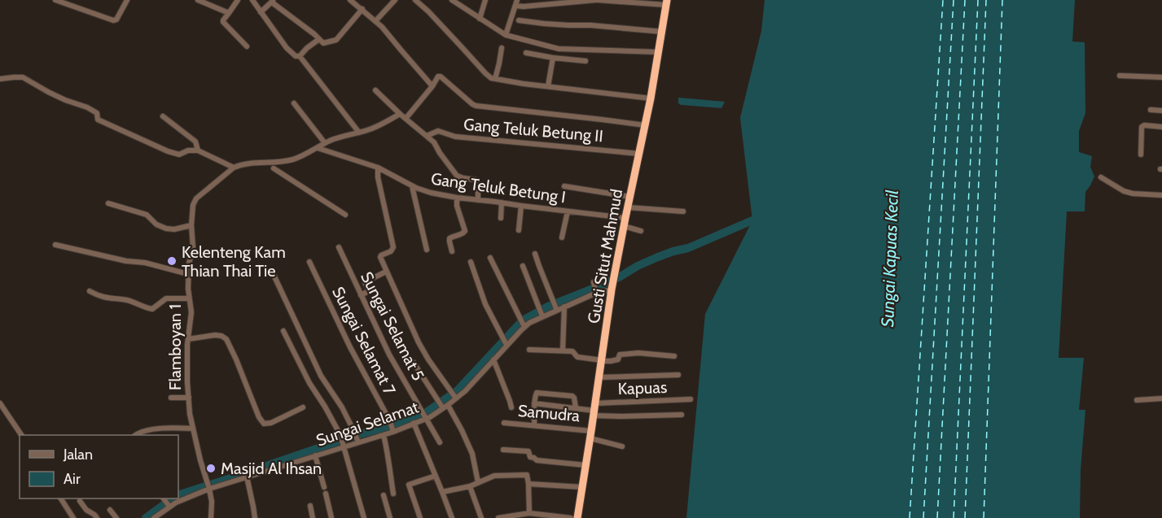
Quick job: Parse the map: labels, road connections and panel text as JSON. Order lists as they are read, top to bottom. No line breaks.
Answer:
{"streets":{"highway":["Gusti Situt Mahmud"],"street":["Gang Teluk Betung II","Gang Teluk Betung I","Sungai Selamat 5","Sungai Selamat 7","Flamboyan 1","Kapuas","Samudra","Sungai Selamat"]},"crossings":[["Gang Teluk Betung II","Gusti Situt Mahmud"],["Gang Teluk Betung I","Gusti Situt Mahmud"],["Gusti Situt Mahmud","Kapuas"],["Gusti Situt Mahmud","Samudra"],["Gusti Situt Mahmud","Sungai Selamat"],["Sungai Selamat 5","Sungai Selamat"],["Sungai Selamat 7","Sungai Selamat"],["Flamboyan 1","Sungai Selamat"]],"water":["Sungai Kapuas Kecil"],"places":["Kelenteng Kam Thian Thai Tie","Masjid Al Ihsan"],"legend":["Jalan","Air"]}
